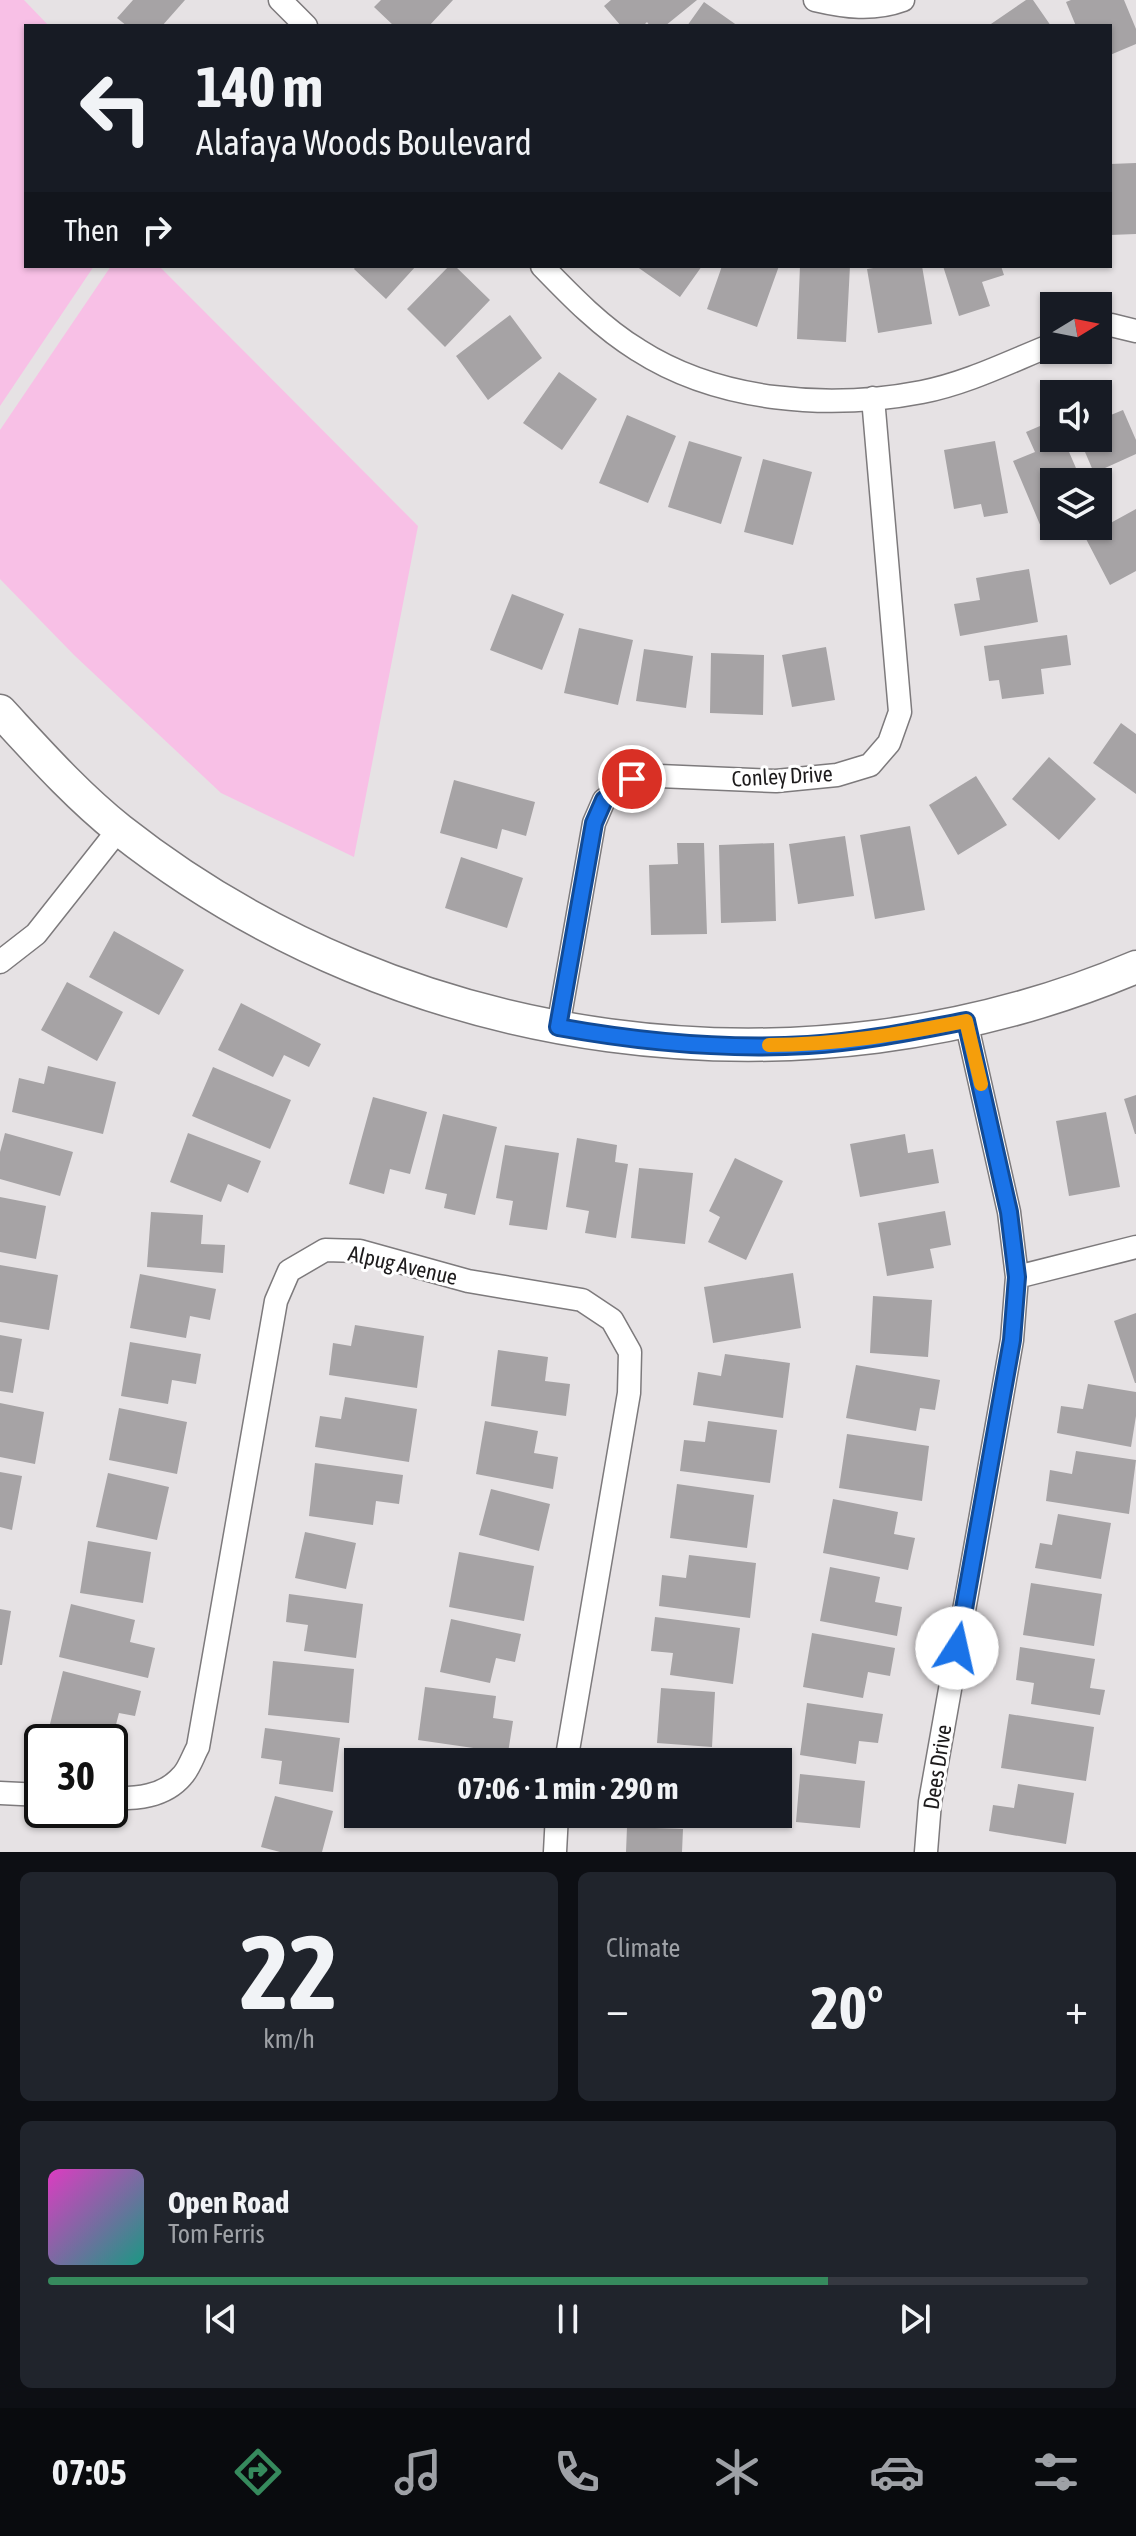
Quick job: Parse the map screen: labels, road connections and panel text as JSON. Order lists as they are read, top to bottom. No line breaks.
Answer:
{"streets":{"street":["Conley Drive","Alpug Avenue","Dees Drive"]},"north":"right","page":{"turn":["140 m","Alafaya Woods Boulevard"],"then":"Then","limit":"30","trip":"07:06 · 1 min · 290 m","tile":[["22","km/h"],"Climate"],"heat":["−","20°","+"],"song":["Open Road","Tom Ferris"],"tabs":"07:05"}}
